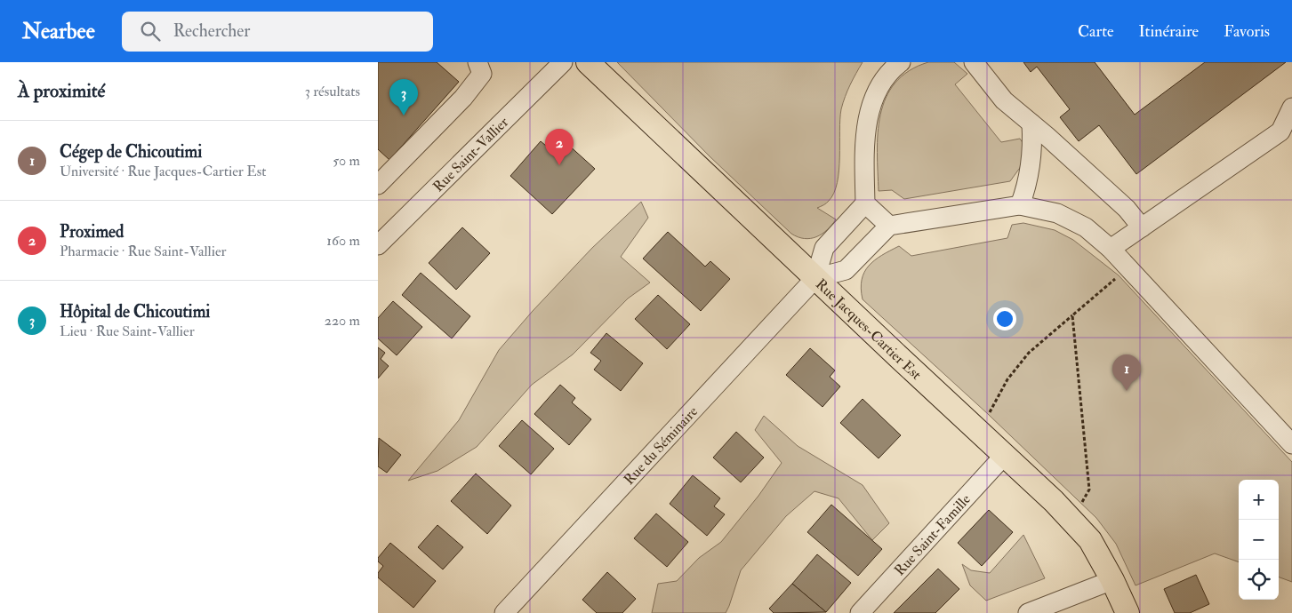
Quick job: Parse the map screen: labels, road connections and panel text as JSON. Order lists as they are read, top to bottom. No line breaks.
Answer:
{"streets":{"main road":["Rue Jacques-Cartier Est"],"street":["Rue Saint-Vallier","Rue du Séminaire","Rue Saint-Famille"]},"crossings":[["Rue Jacques-Cartier Est","Rue du Séminaire"],["Rue Jacques-Cartier Est","Rue Saint-Famille"]],"page":{"header":"Nearbee","search":"Rechercher","nav":["Carte","Itinéraire","Favoris"],"heading":["À proximité","3 résultats"],"pins":["3","2","1"],"list":[{"mark":"1","name":"Cégep de Chicoutimi","note":"Université · Rue Jacques-Cartier Est","value":"50 m"},{"mark":"2","name":"Proximed","note":"Pharmacie · Rue Saint-Vallier","value":"160 m"},{"mark":"3","name":"Hôpital de Chicoutimi","note":"Lieu · Rue Saint-Vallier","value":"220 m"}],"map_buttons":["+","−"]}}
